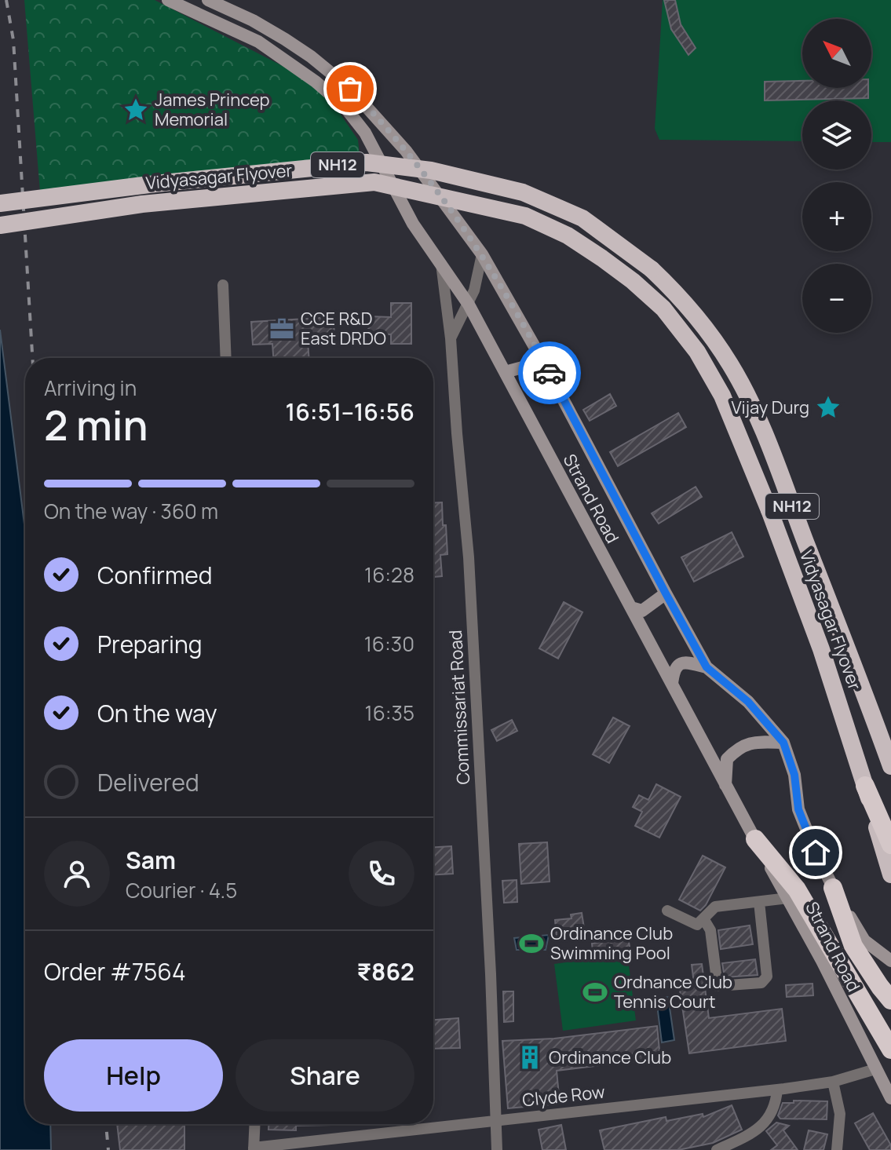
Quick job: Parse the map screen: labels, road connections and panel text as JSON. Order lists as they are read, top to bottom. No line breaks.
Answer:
{"streets":{"highway":["NH12","Vidyasagar Flyover"],"main road":["Strand Road"],"street":["Commissariat Road","Clyde Row"]},"crossings":[["Strand Road","Commissariat Road"],["Strand Road","Clyde Row"],["Commissariat Road","Clyde Row"]],"places":{"place":["James Princep Memorial","Vijay Durg"],"office":["CCE R&D East DRDO"],"sports":["Ordinance Club Swimming Pool","Ordnance Club Tennis Court"],"building":["Ordinance Club"]},"north":"top left","page":{"map_buttons":["+","−"],"heading":["2 min","Arriving in","16:51–16:56"],"panel":["Sam","Courier · 4.5","Order #7564","₹862"],"bar":"On the way · 360 m","list":[["Confirmed","16:28"],["Preparing","16:30"],["On the way","16:35"],"Delivered"],"buttons":["Help","Share"]}}
